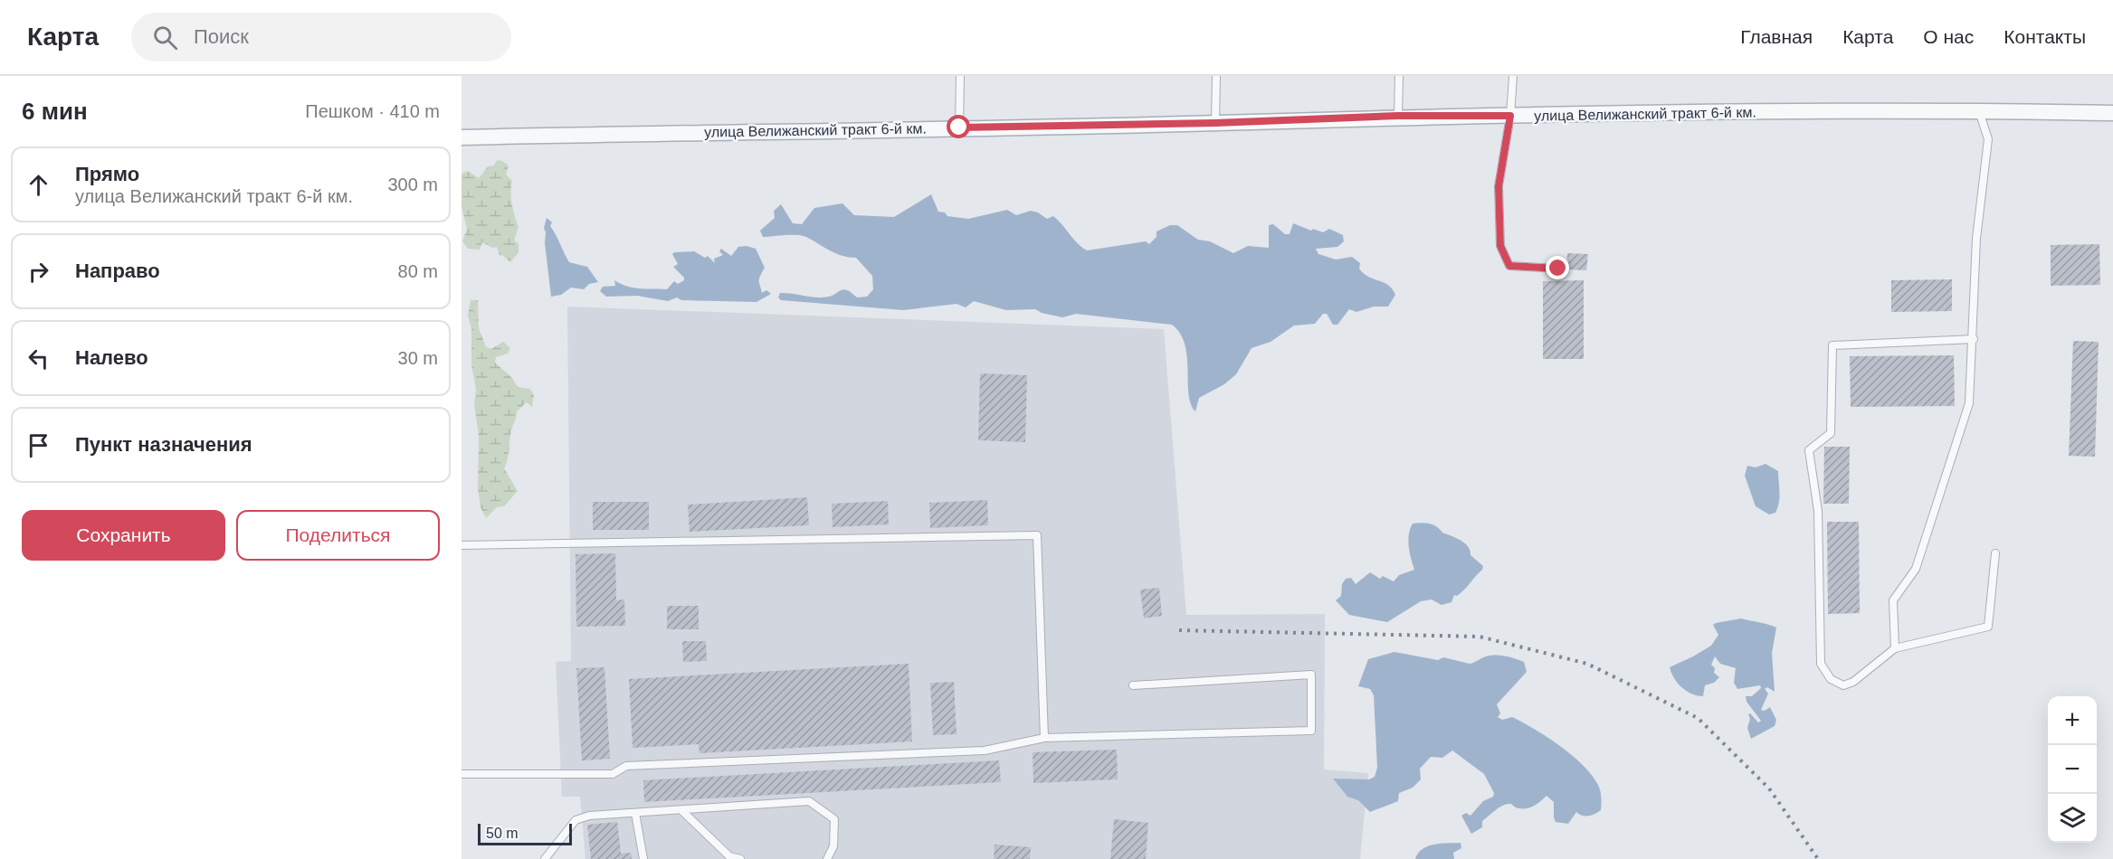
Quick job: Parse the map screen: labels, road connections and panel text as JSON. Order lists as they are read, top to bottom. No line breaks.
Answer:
{"streets":{"street":["улица Велижанский тракт 6-й км."]},"scale_bar":"50 m","page":{"header":"Карта","search":"Поиск","nav":["Главная","Карта","О нас","Контакты"],"heading":["6 мин","Пешком · 410 m"],"list":[["Прямо","улица Велижанский тракт 6-й км.","300 m"],["Направо","80 m"],["Налево","30 m"],"Пункт назначения"],"buttons":["Сохранить","Поделиться"],"map_buttons":["+","−"],"scale":"50 m"}}
